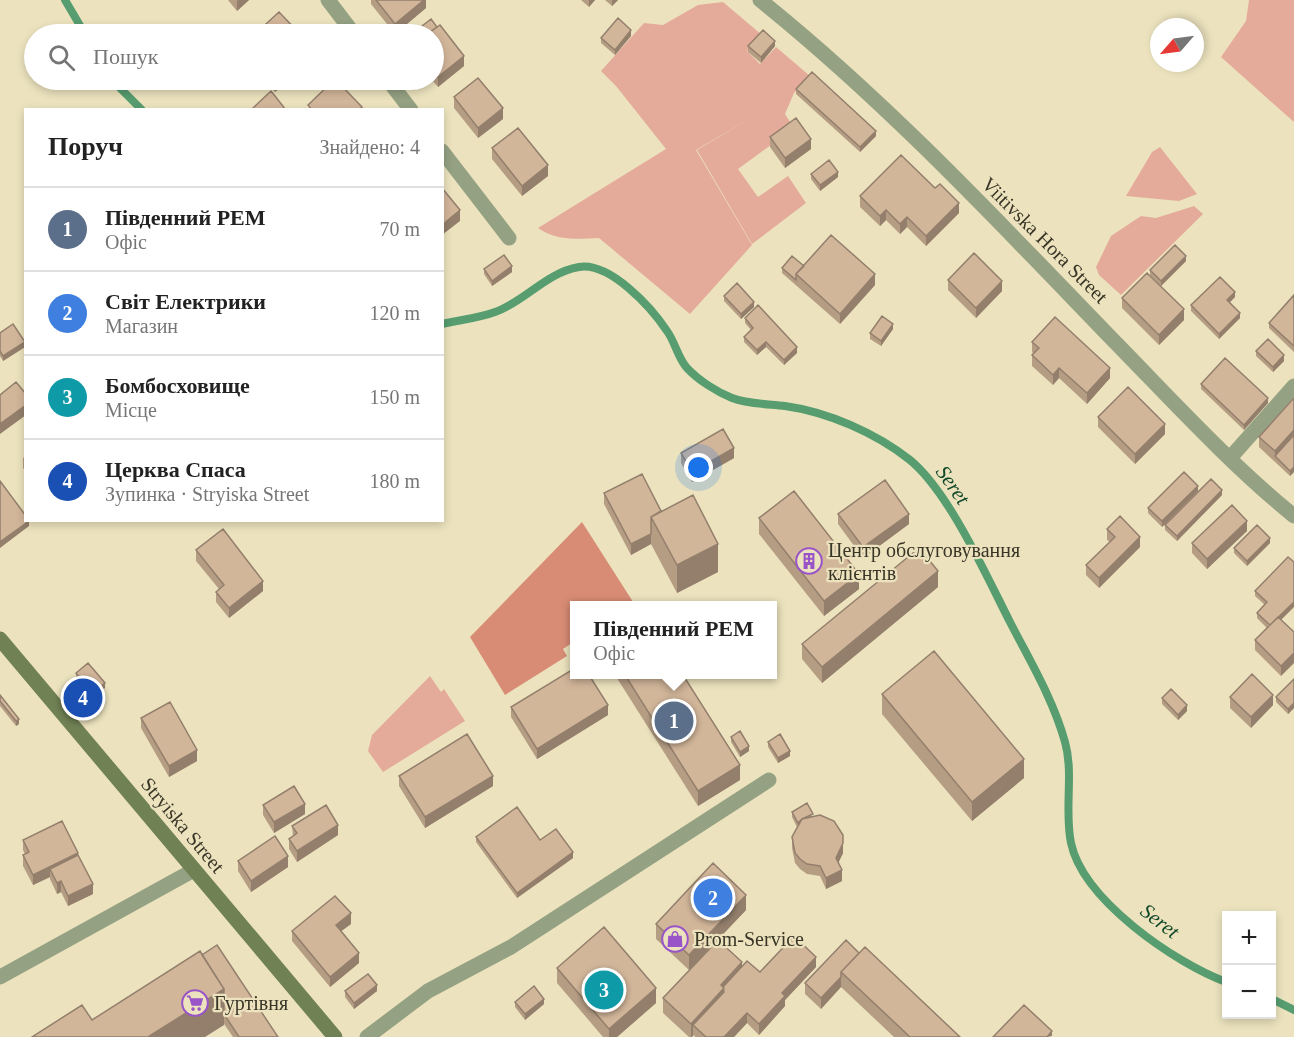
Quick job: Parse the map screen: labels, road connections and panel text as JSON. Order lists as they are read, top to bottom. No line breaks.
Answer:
{"streets":{"main road":["Stryiska Street"],"street":["Viitivska Hora Street"]},"water":["Seret"],"places":{"building":["Центр обслуговування клієнтів"],"shop":["Prom-Service"],"supermarket":["Гуртівня"]},"north":"bottom left","page":{"search":"Пошук","heading":["Поруч","Знайдено: 4"],"list":[{"mark":"1","name":"Південний РЕМ","note":"Офіс","value":"70 m"},{"mark":"2","name":"Світ Електрики","note":"Магазин","value":"120 m"},{"mark":"3","name":"Бомбосховище","note":"Місце","value":"150 m"},{"mark":"4","name":"Церква Спаса","note":"Зупинка · Stryiska Street","value":"180 m"}],"popup":["Південний РЕМ","Офіс"],"pins":["4","1","2","3"],"map_buttons":["+","−"]}}
